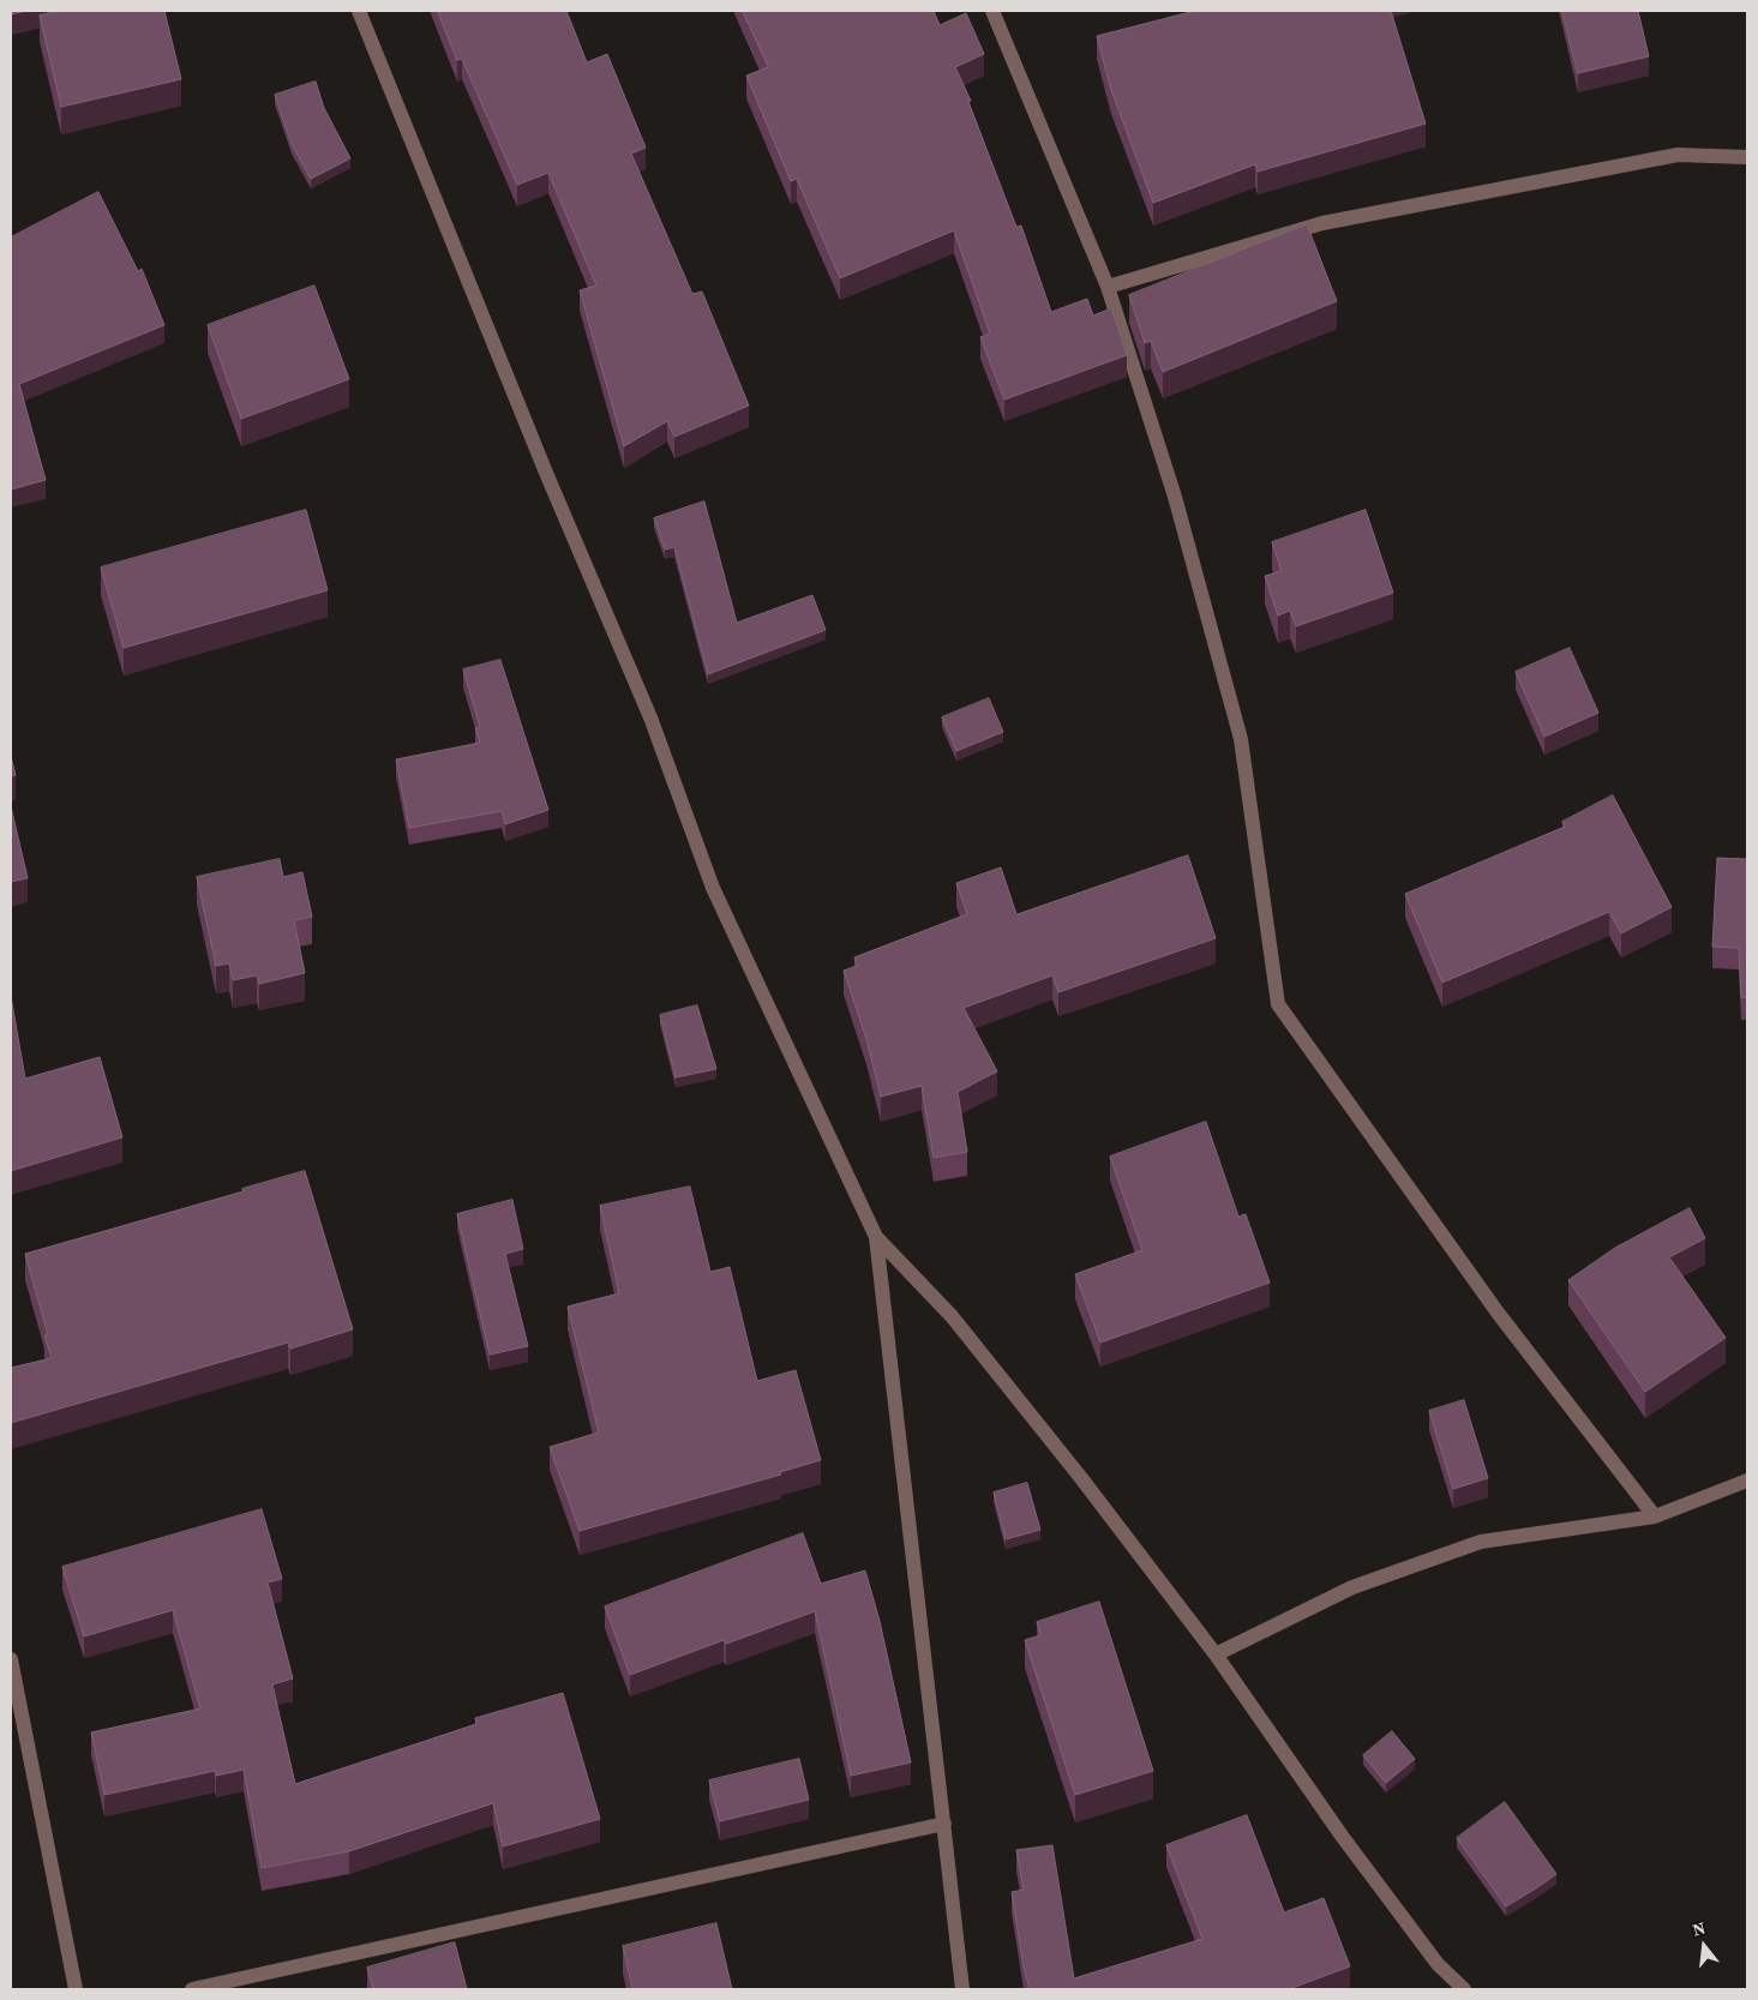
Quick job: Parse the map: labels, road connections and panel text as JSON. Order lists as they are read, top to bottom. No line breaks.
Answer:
{"north":"top"}
